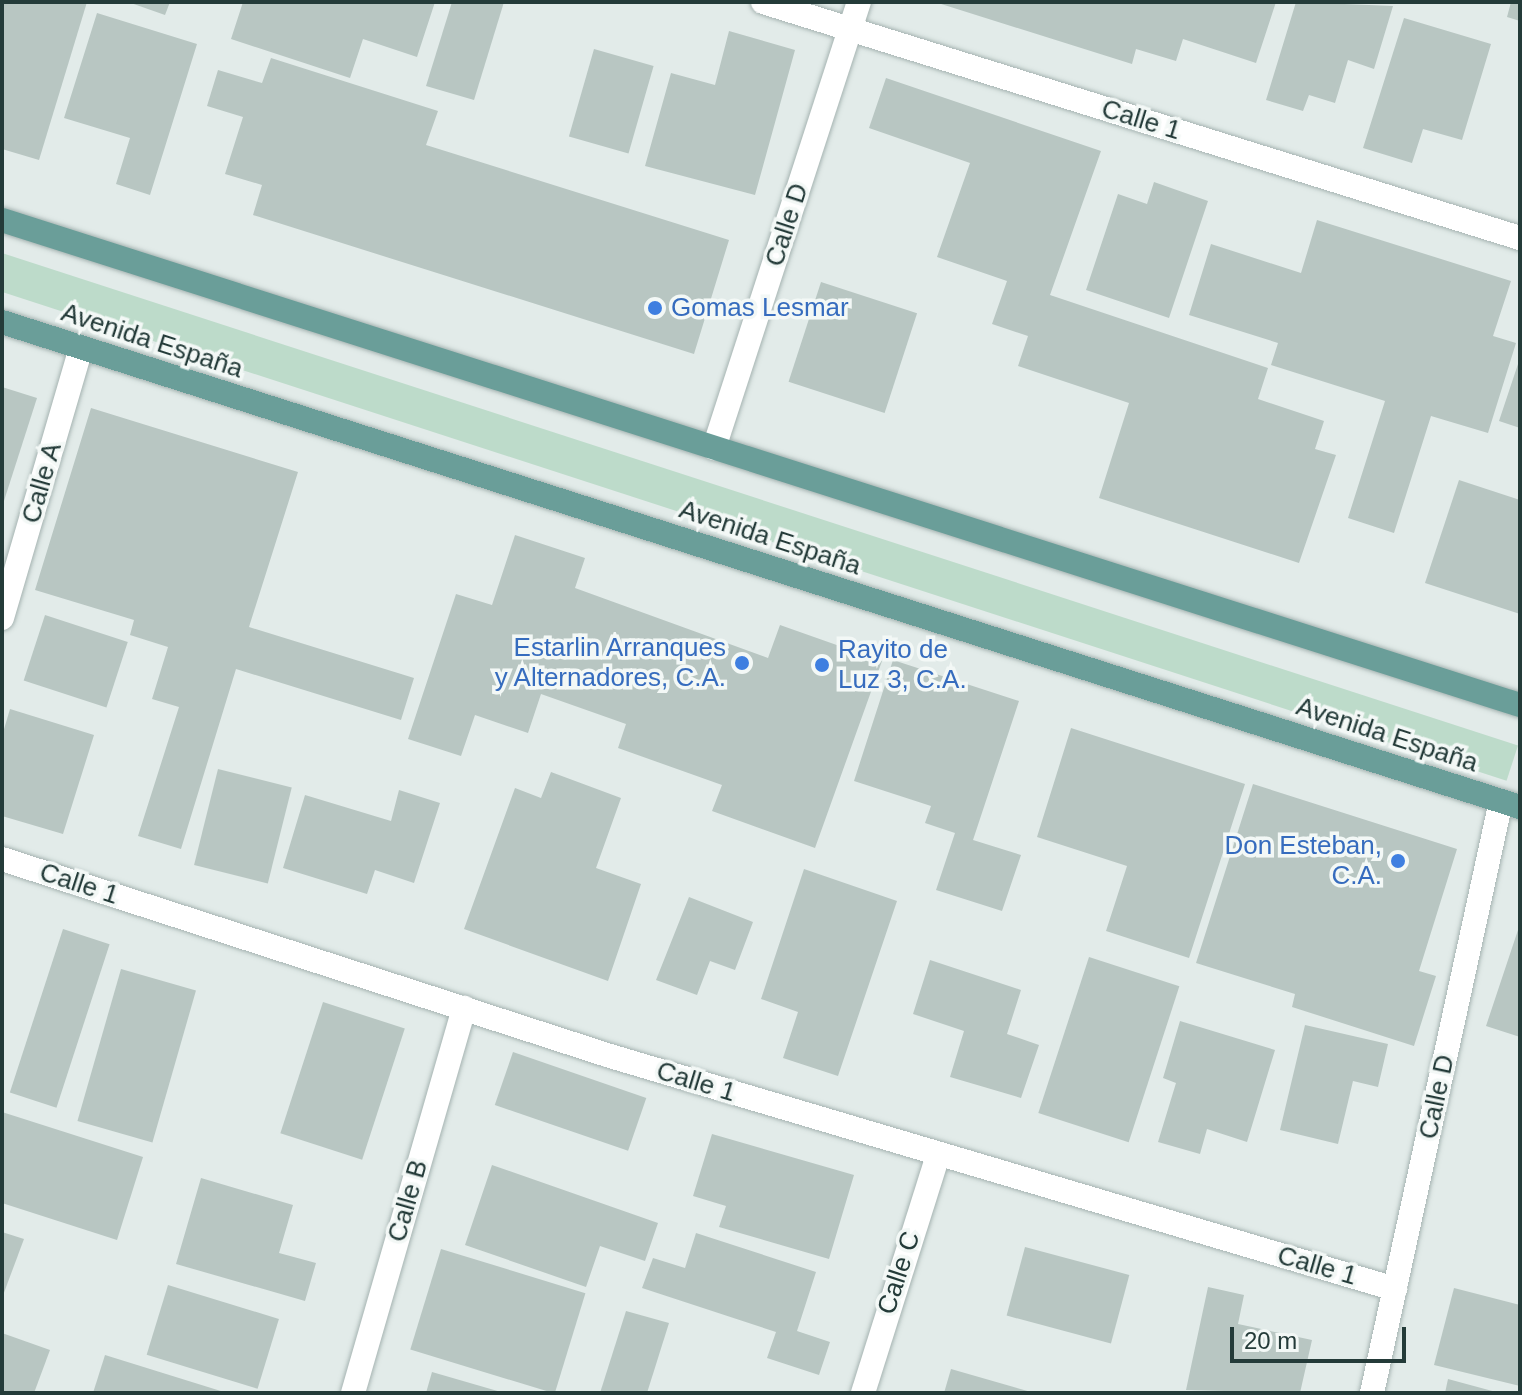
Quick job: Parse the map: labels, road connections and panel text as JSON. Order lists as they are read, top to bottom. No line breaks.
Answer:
{"streets":{"main road":["Avenida España"],"street":["Calle 1","Calle D","Calle A","Calle B","Calle C"]},"crossings":[["Calle 1","Calle D"],["Calle 1","Calle B"],["Calle 1","Calle C"],["Calle D","Avenida España"],["Avenida España","Calle A"]],"places":["Gomas Lesmar","Estarlin Arranques y Alternadores, C.A.","Rayito de Luz 3, C.A.","Don Esteban, C.A."],"scale_bar":"20 m"}
